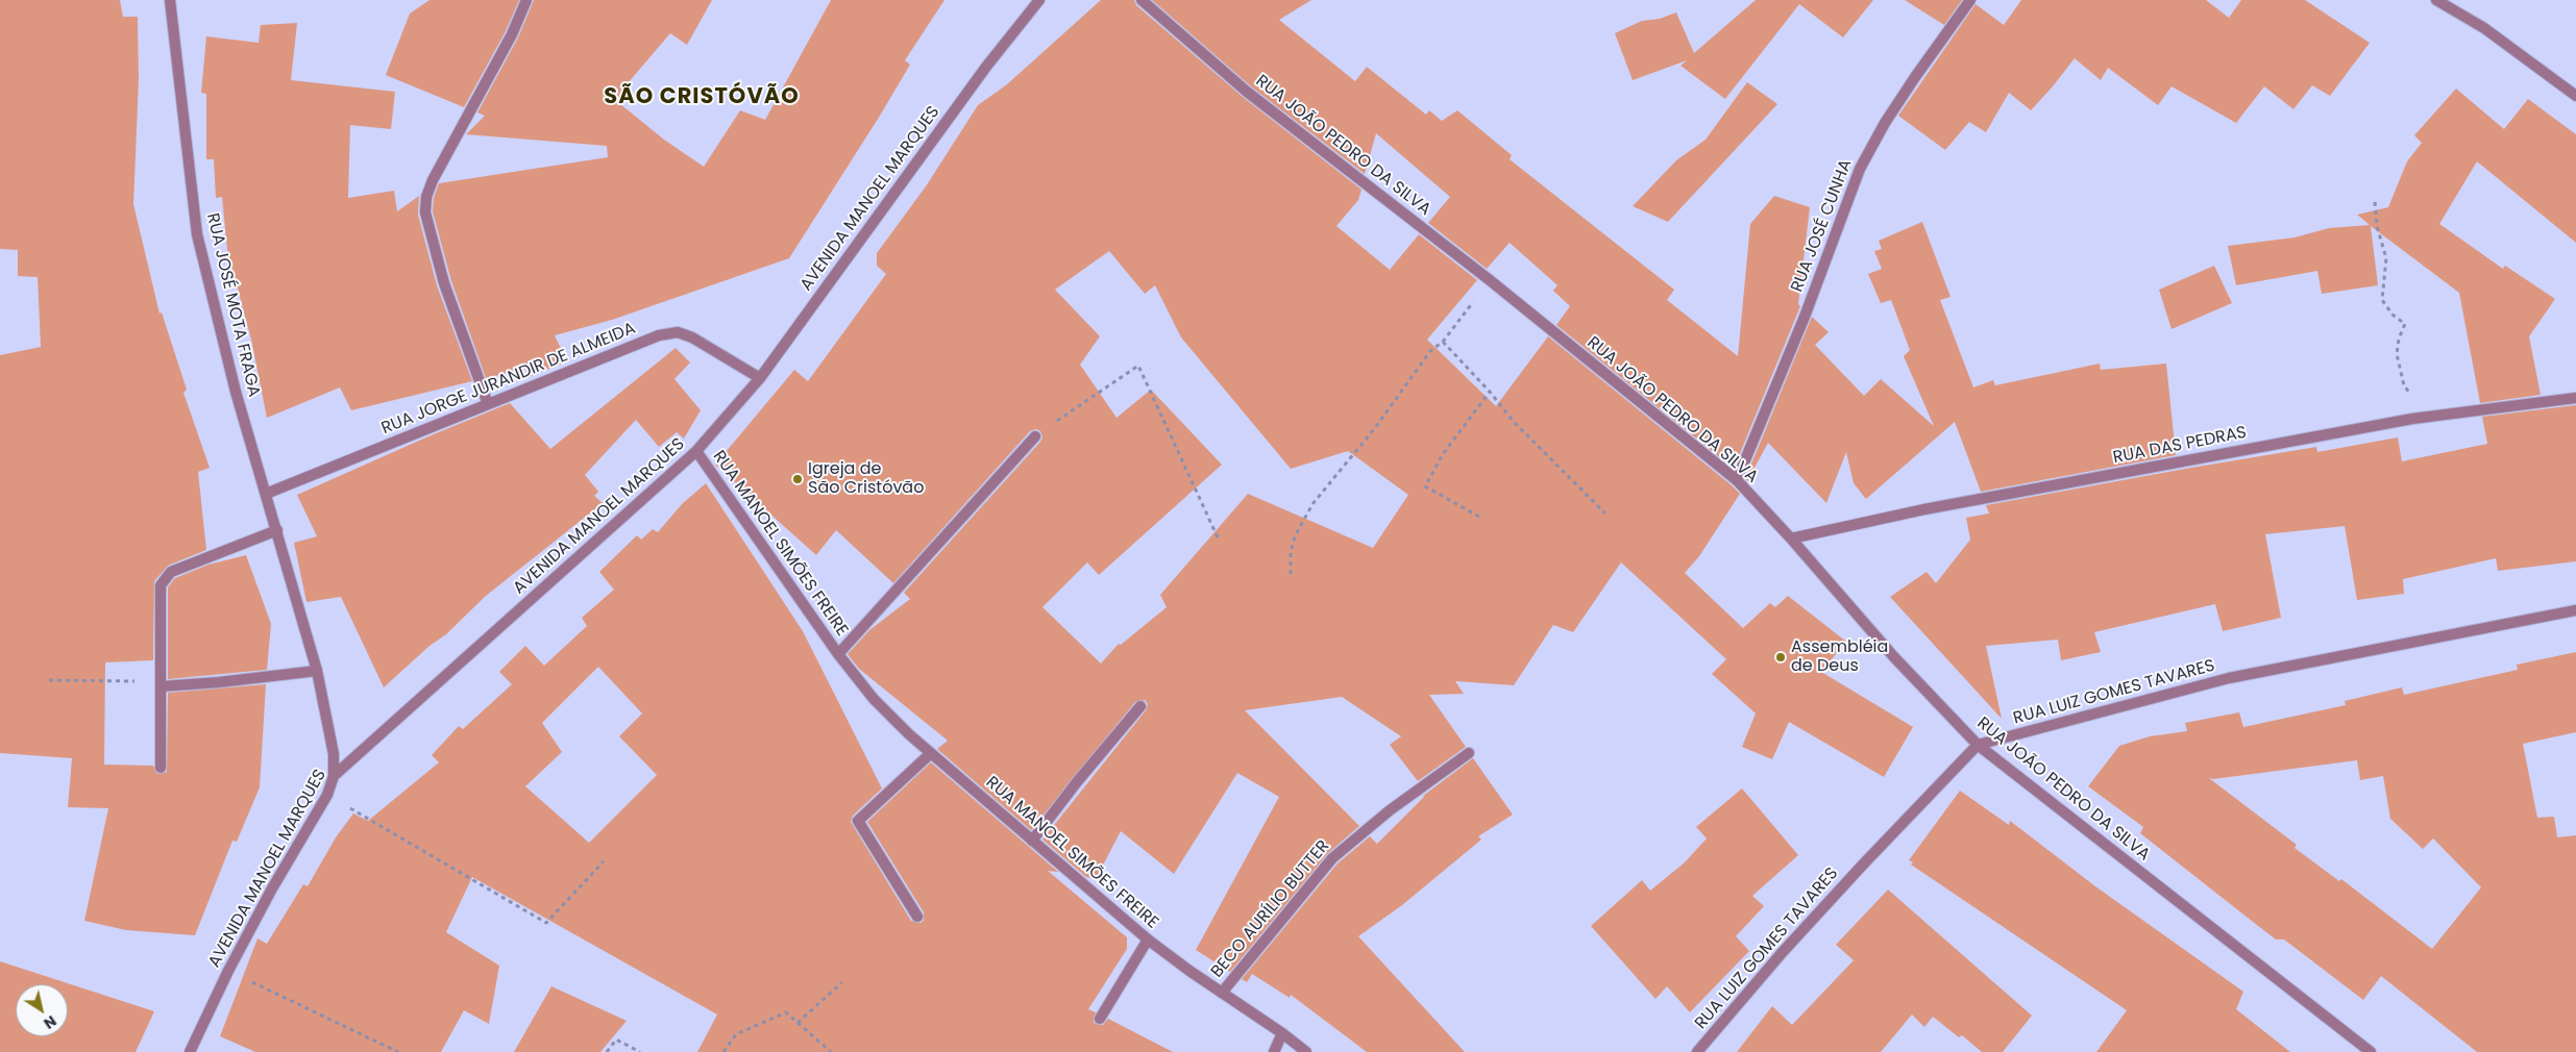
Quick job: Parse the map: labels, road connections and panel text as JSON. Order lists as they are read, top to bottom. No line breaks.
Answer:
{"streets":{"street":["RUA JOÃO PEDRO DA SILVA","AVENIDA MANOEL MARQUES","RUA JOSÉ CUNHA","RUA JOSÉ MOTA FRAGA","RUA JORGE JURANDIR DE ALMEIDA","RUA DAS PEDRAS","RUA MANOEL SIMÕES FREIRE","RUA LUIZ GOMES TAVARES","BECO AURÍLIO BUTTER"]},"crossings":[["RUA JOÃO PEDRO DA SILVA","RUA JOSÉ CUNHA"],["RUA JOÃO PEDRO DA SILVA","RUA DAS PEDRAS"],["RUA JOÃO PEDRO DA SILVA","RUA LUIZ GOMES TAVARES"],["AVENIDA MANOEL MARQUES","RUA JORGE JURANDIR DE ALMEIDA"],["AVENIDA MANOEL MARQUES","RUA MANOEL SIMÕES FREIRE"],["RUA JOSÉ MOTA FRAGA","RUA JORGE JURANDIR DE ALMEIDA"],["RUA MANOEL SIMÕES FREIRE","BECO AURÍLIO BUTTER"]],"districts":["SÃO CRISTÓVÃO"],"places":["Igreja de São Cristóvão","Assembléia de Deus"],"north":"bottom right"}
